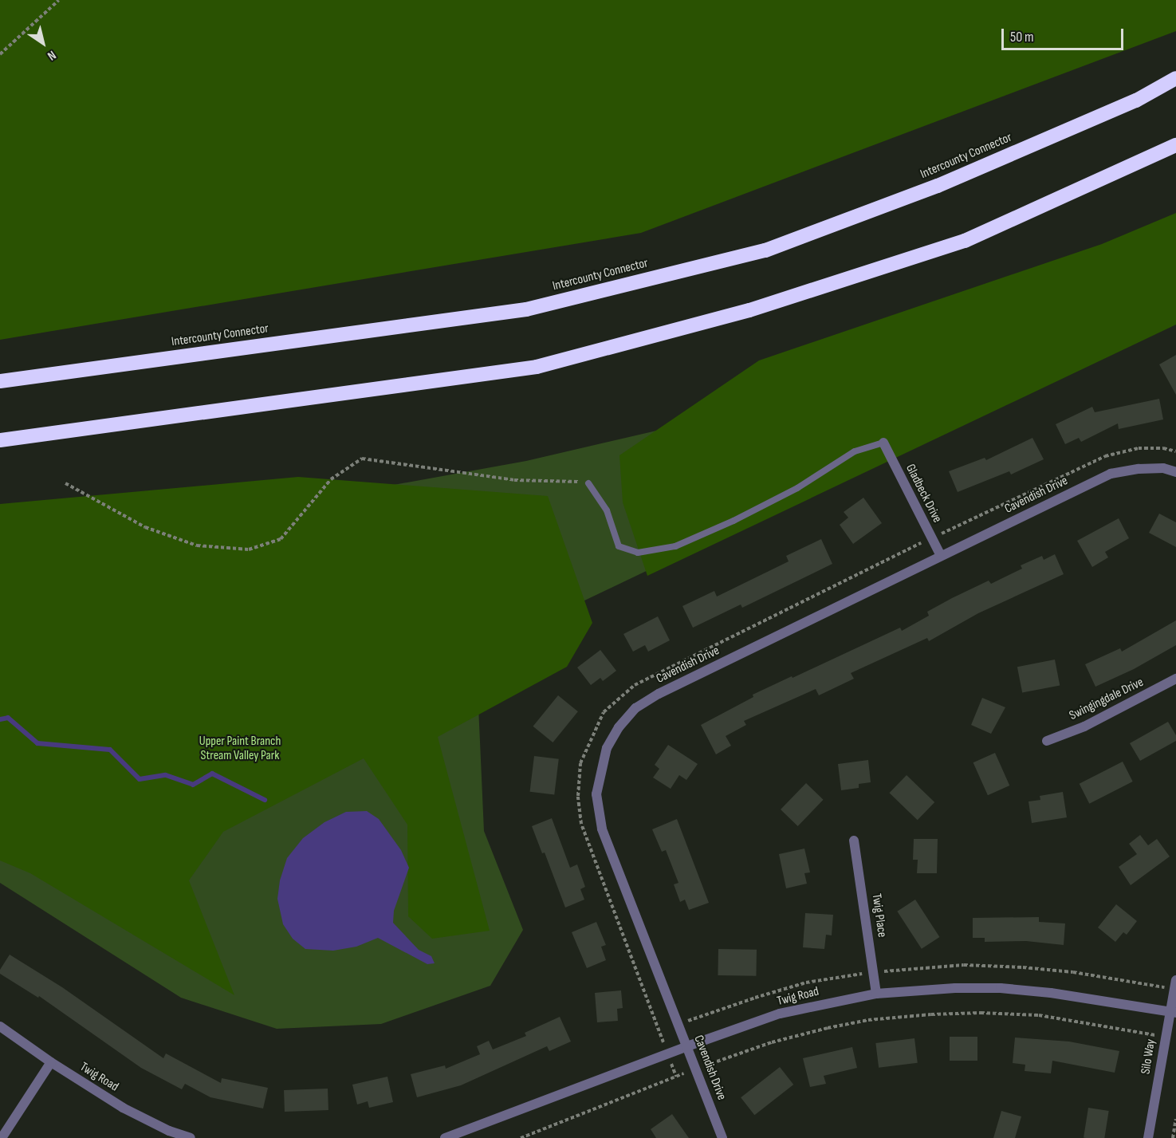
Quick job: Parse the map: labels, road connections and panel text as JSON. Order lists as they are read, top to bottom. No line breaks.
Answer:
{"streets":{"highway":["Intercounty Connector"],"street":["Gladbeck Drive","Cavendish Drive","Swingingdale Drive","Twig Place","Twig Road","Silo Way"]},"crossings":[["Gladbeck Drive","Cavendish Drive"],["Cavendish Drive","Twig Road"],["Twig Place","Twig Road"],["Twig Road","Silo Way"]],"parks":["Upper Paint Branch Stream Valley Park"],"scale_bar":"50 m","north":"bottom right"}
